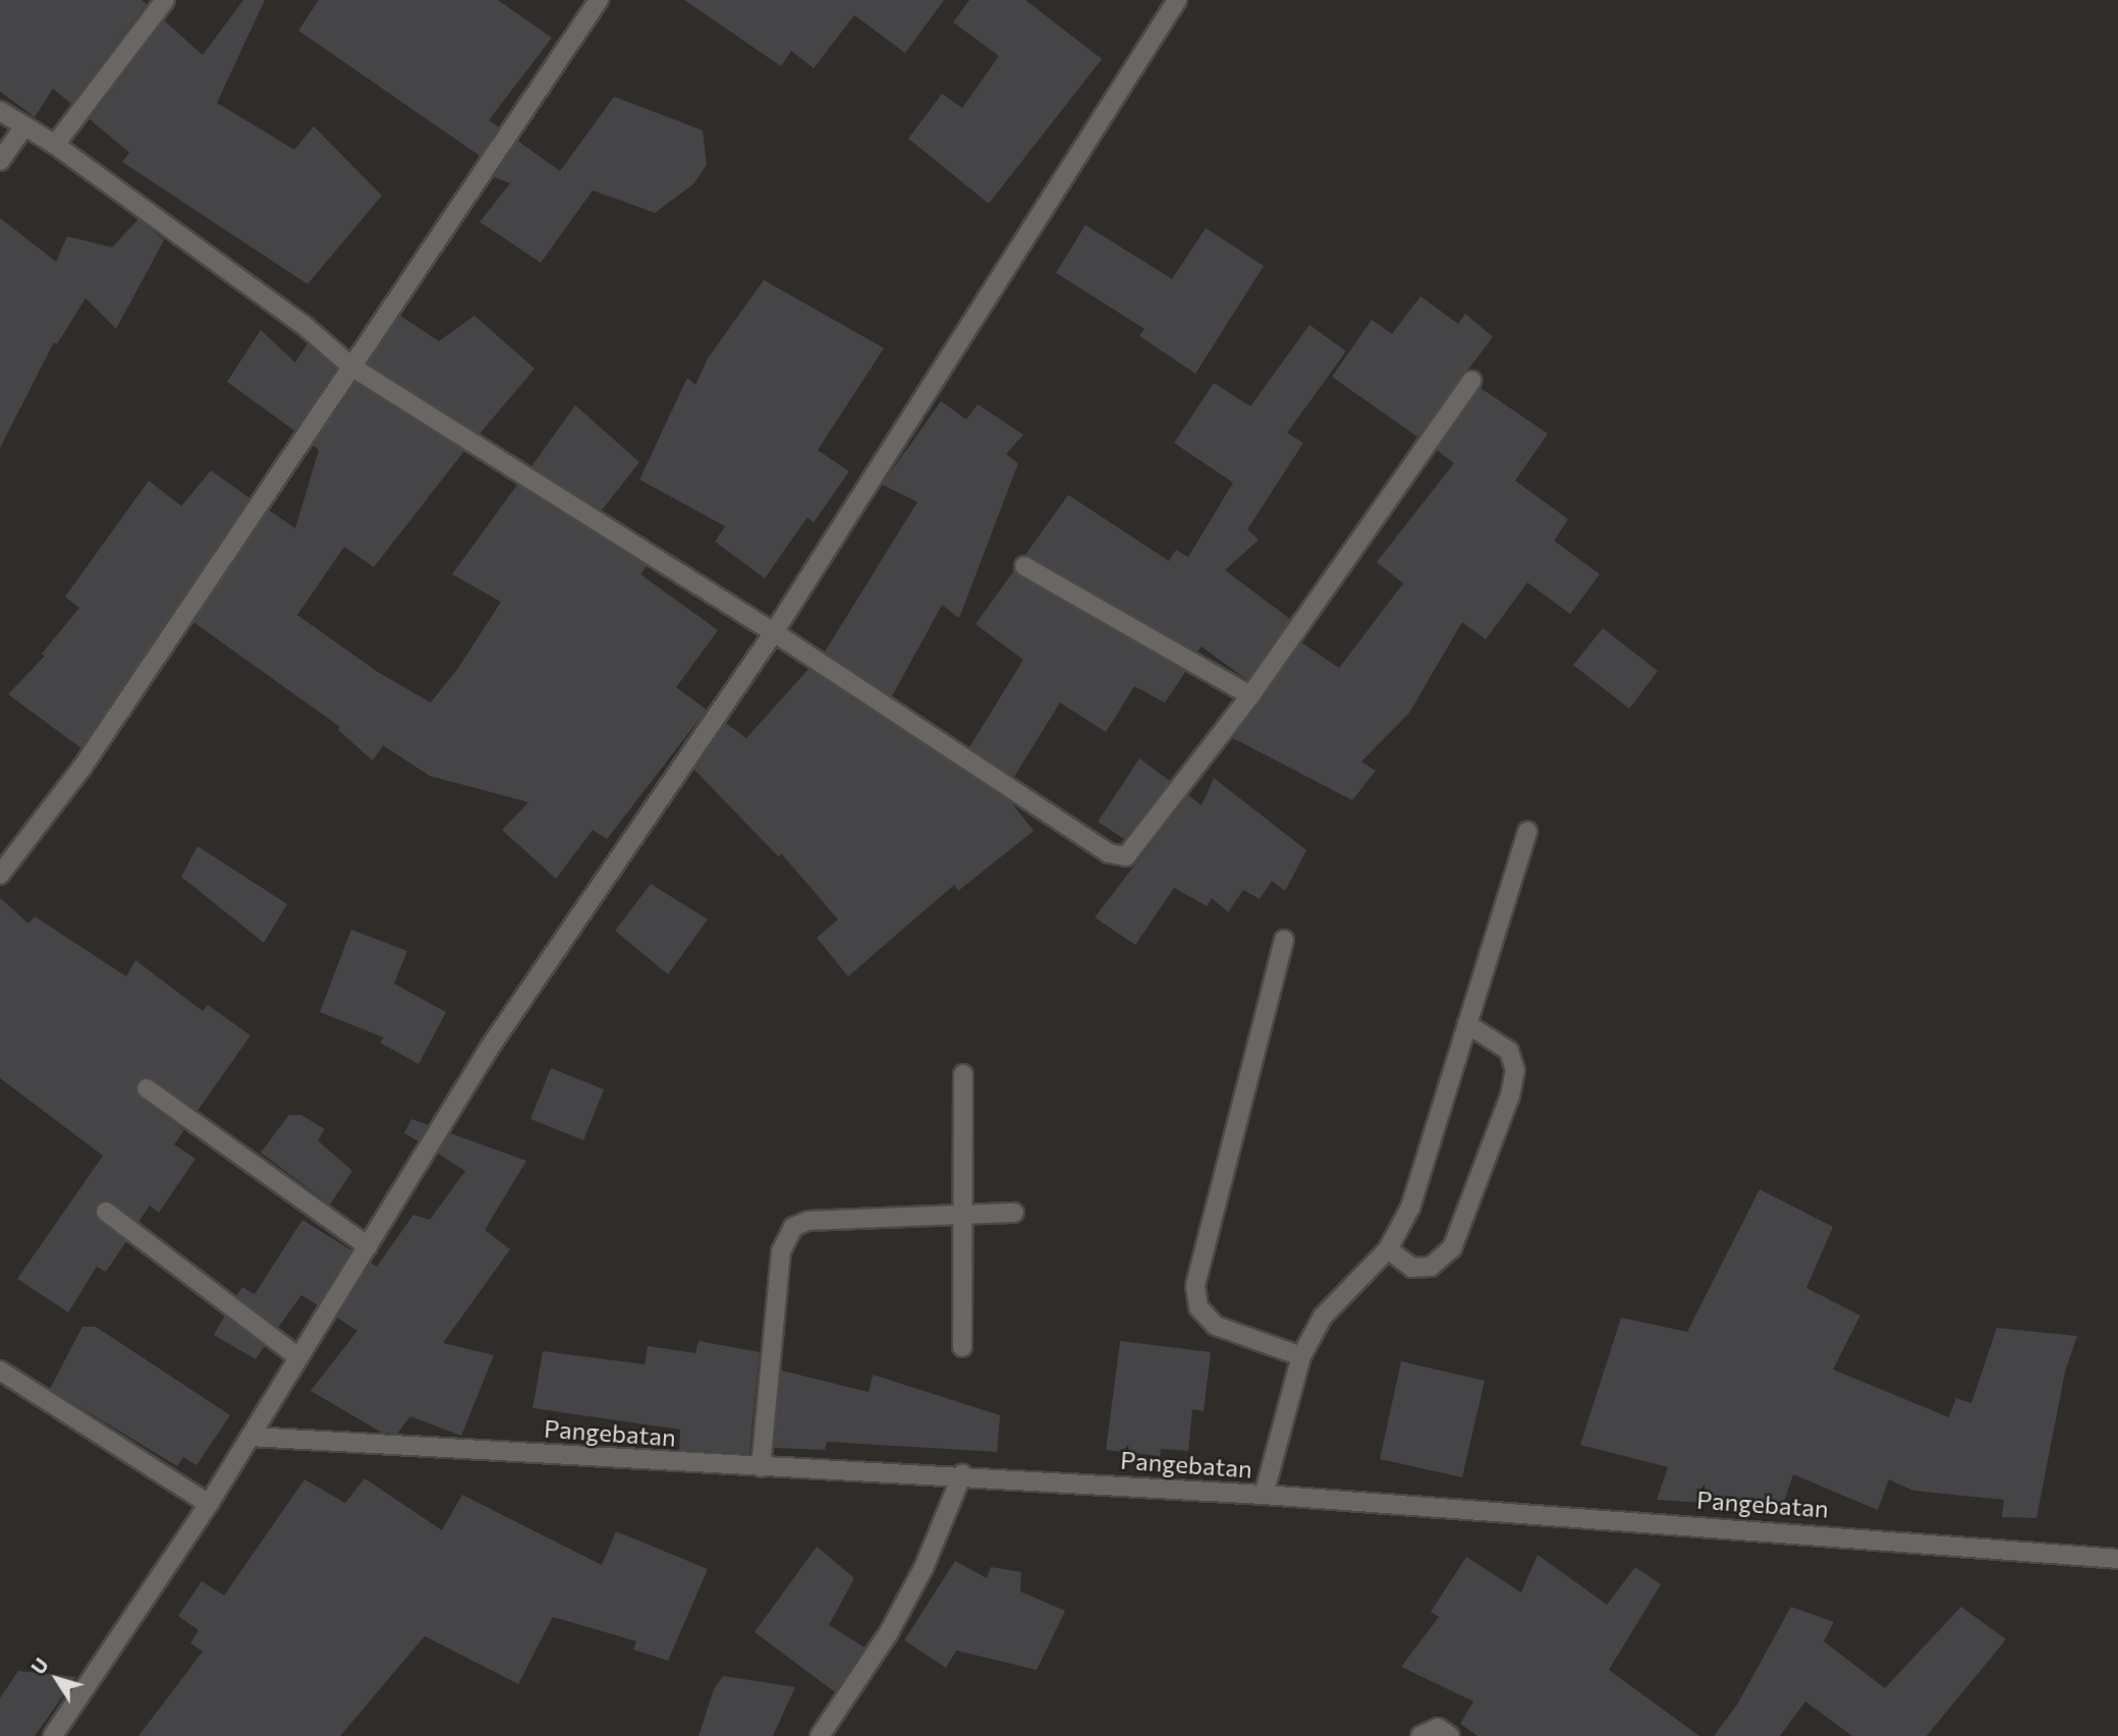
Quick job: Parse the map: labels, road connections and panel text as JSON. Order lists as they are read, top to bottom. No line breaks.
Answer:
{"streets":{"street":["Pangebatan"]},"north":"top left"}
